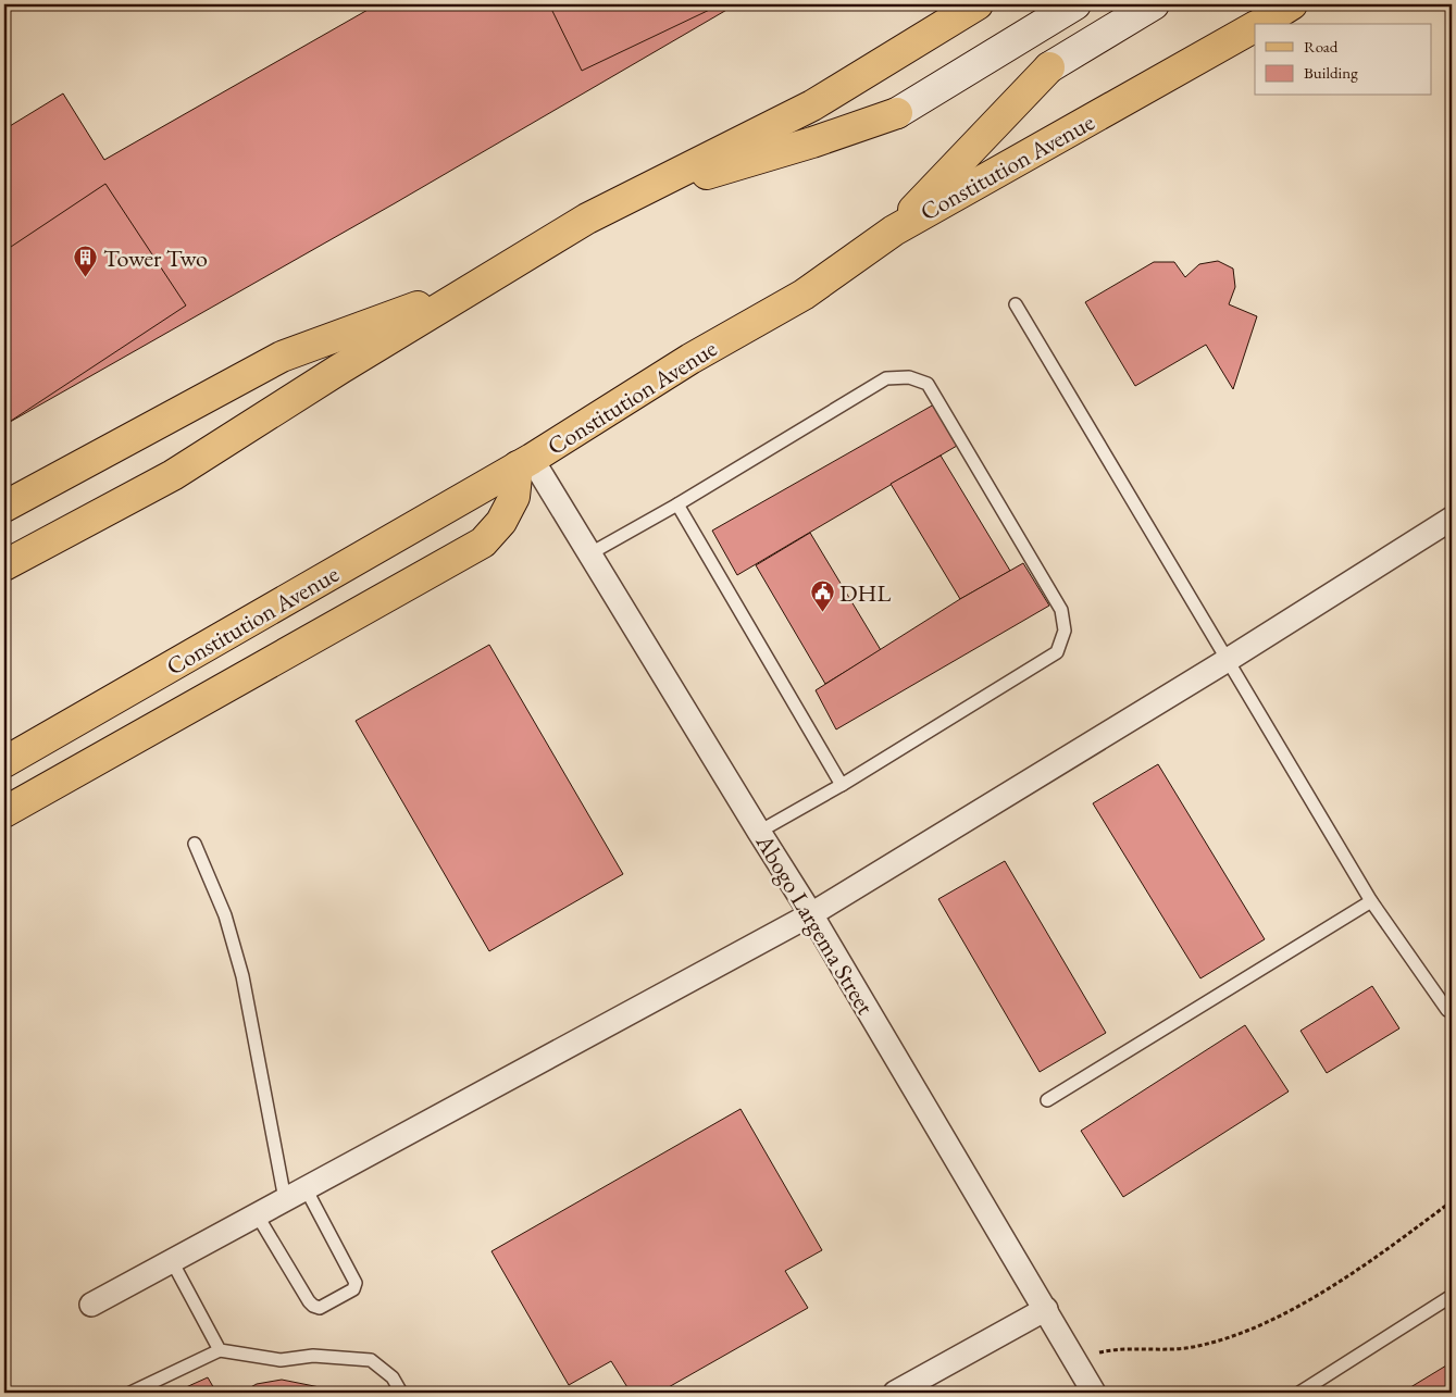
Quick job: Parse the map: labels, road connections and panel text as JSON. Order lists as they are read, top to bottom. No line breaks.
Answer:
{"streets":{"main road":["Constitution Avenue"],"street":["Abogo Largema Street"]},"crossings":[["Constitution Avenue","Abogo Largema Street"]],"places":{"building":["Tower Two"],"public building":["DHL"]},"legend":["Road","Building"]}
